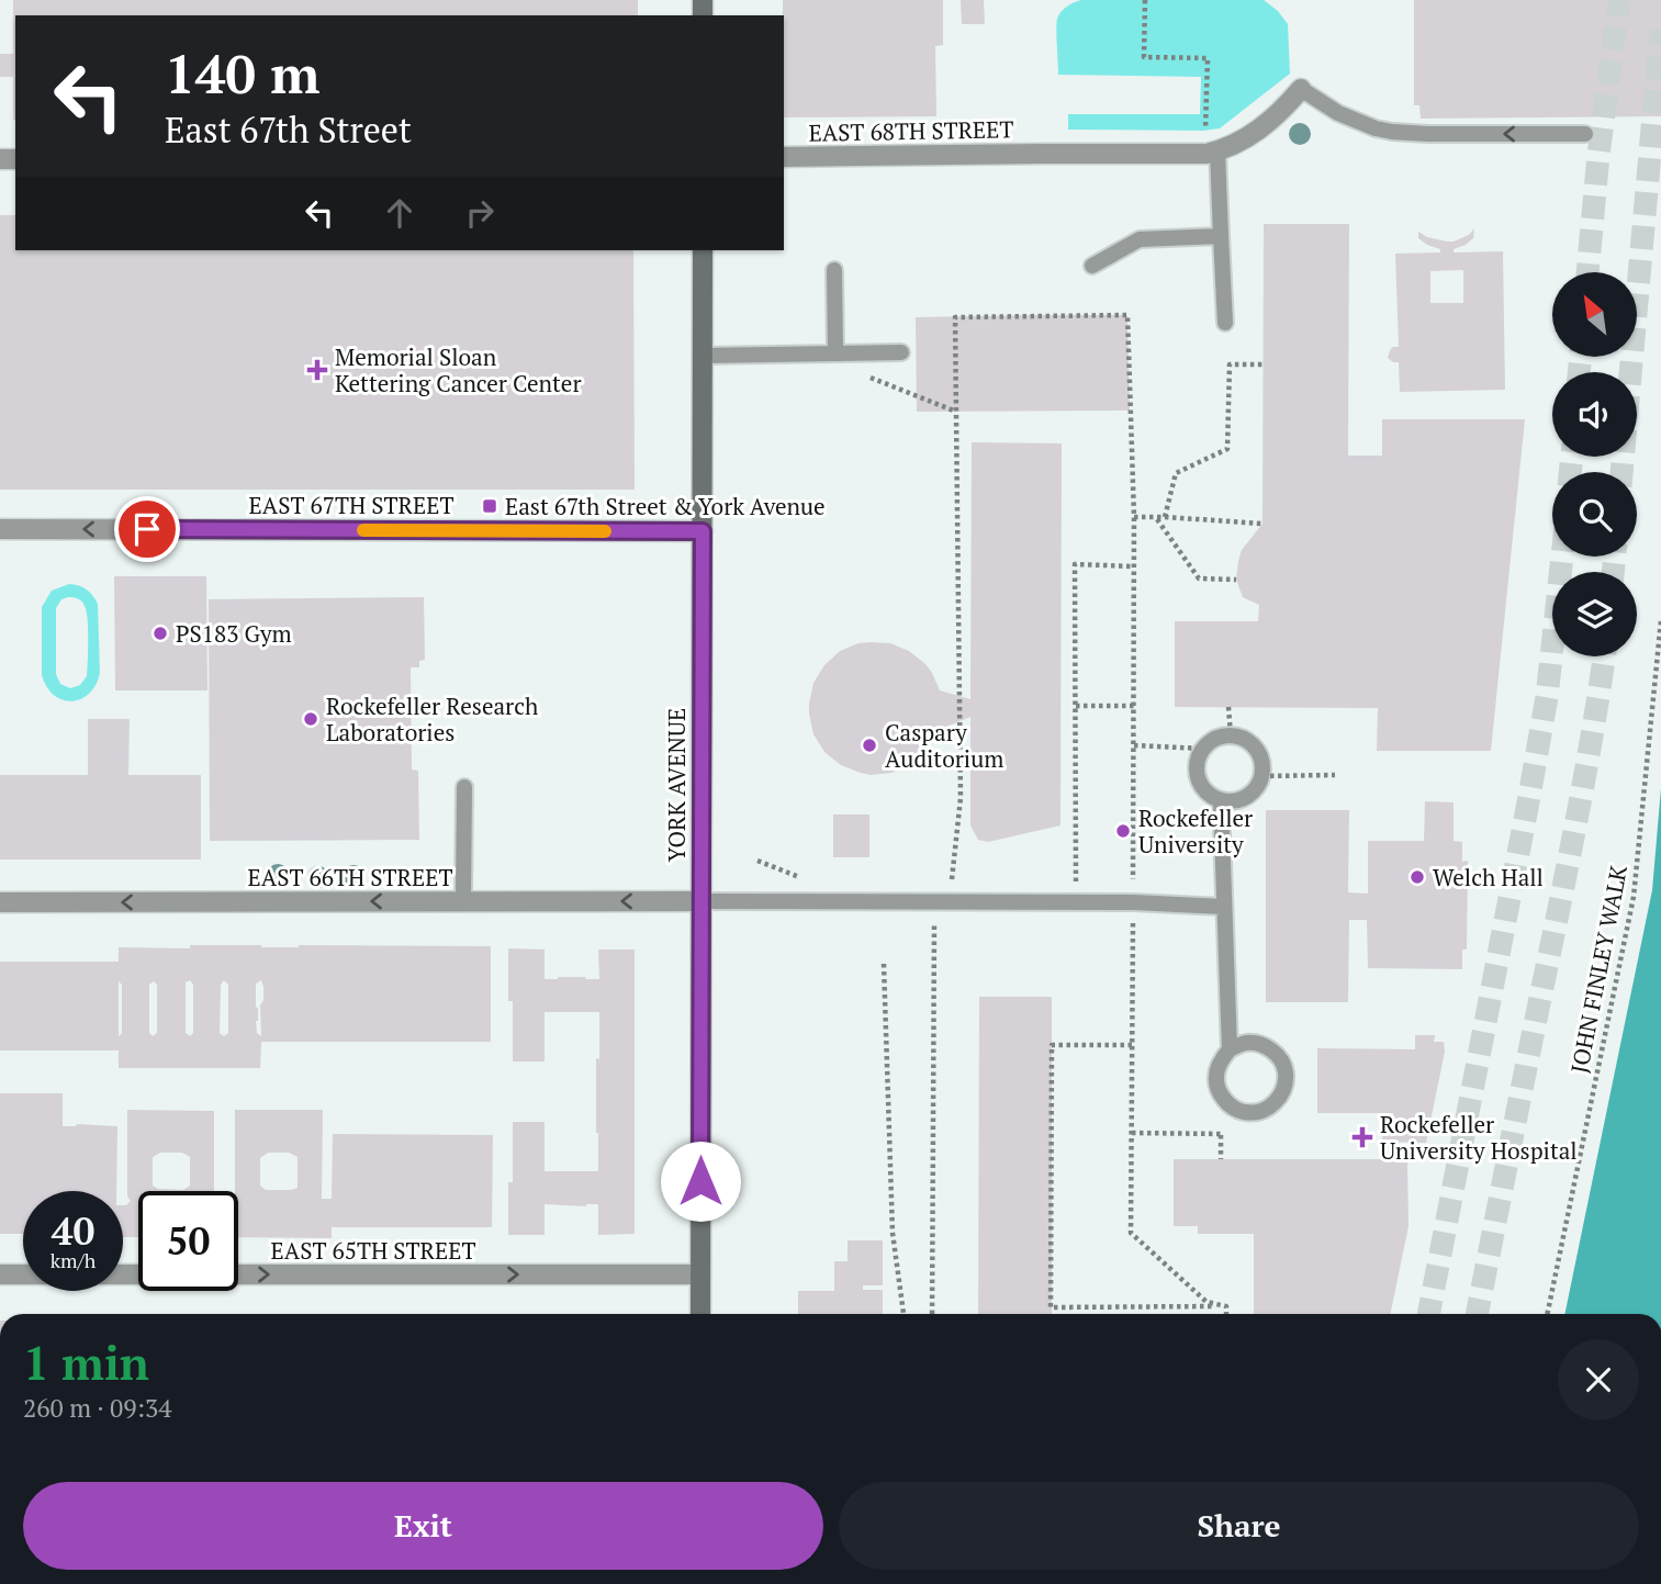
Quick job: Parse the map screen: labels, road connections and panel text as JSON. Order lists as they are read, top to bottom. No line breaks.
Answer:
{"streets":{"main road":["YORK AVENUE"],"street":["EAST 68TH STREET","EAST 67TH STREET","EAST 66TH STREET","EAST 65TH STREET"],"path":["JOHN FINLEY WALK"]},"crossings":[["EAST 67TH STREET","YORK AVENUE"],["YORK AVENUE","EAST 66TH STREET"],["YORK AVENUE","EAST 65TH STREET"]],"one_way":["EAST 67TH STREET","EAST 66TH STREET","EAST 65TH STREET"],"places":{"health":["Memorial Sloan Kettering Cancer Center","Rockefeller University Hospital"],"transit":["East 67th Street & York Avenue"],"other":["PS183 Gym","Rockefeller Research Laboratories","Caspary Auditorium","Rockefeller University","Welch Hall"]},"north":"top left","page":{"turn":["140 m","East 67th Street"],"speed":"40 km/h","limit":"50","heading":["1 min","260 m · 09:34"],"buttons":["Exit","Share"]}}
